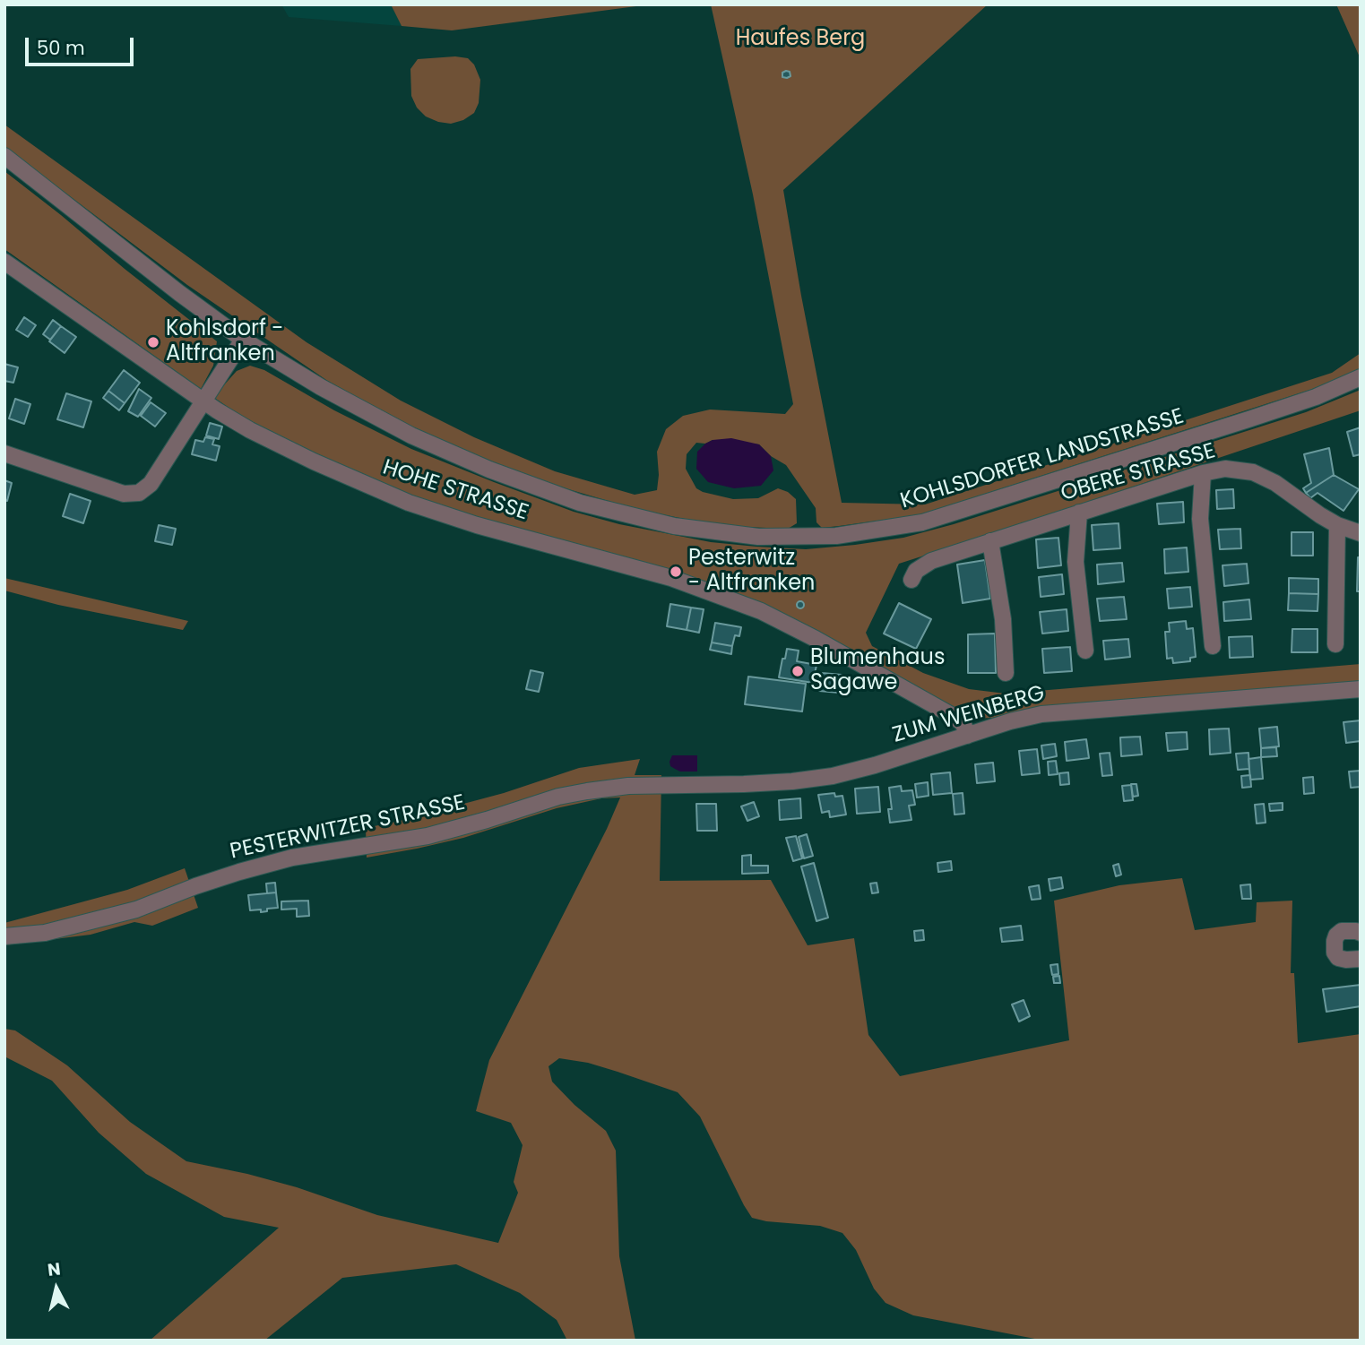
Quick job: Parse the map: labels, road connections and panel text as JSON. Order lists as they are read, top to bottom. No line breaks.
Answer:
{"streets":{"street":["KOHLSDORFER LANDSTRASSE","OBERE STRASSE","HOHE STRASSE","ZUM WEINBERG","PESTERWITZER STRASSE"]},"crossings":[["HOHE STRASSE","ZUM WEINBERG"],["ZUM WEINBERG","PESTERWITZER STRASSE"]],"parks":["Haufes Berg"],"places":["Kohlsdorf - Altfranken","Pesterwitz - Altfranken","Blumenhaus Sagawe"],"scale_bar":"50 m","north":"top"}
